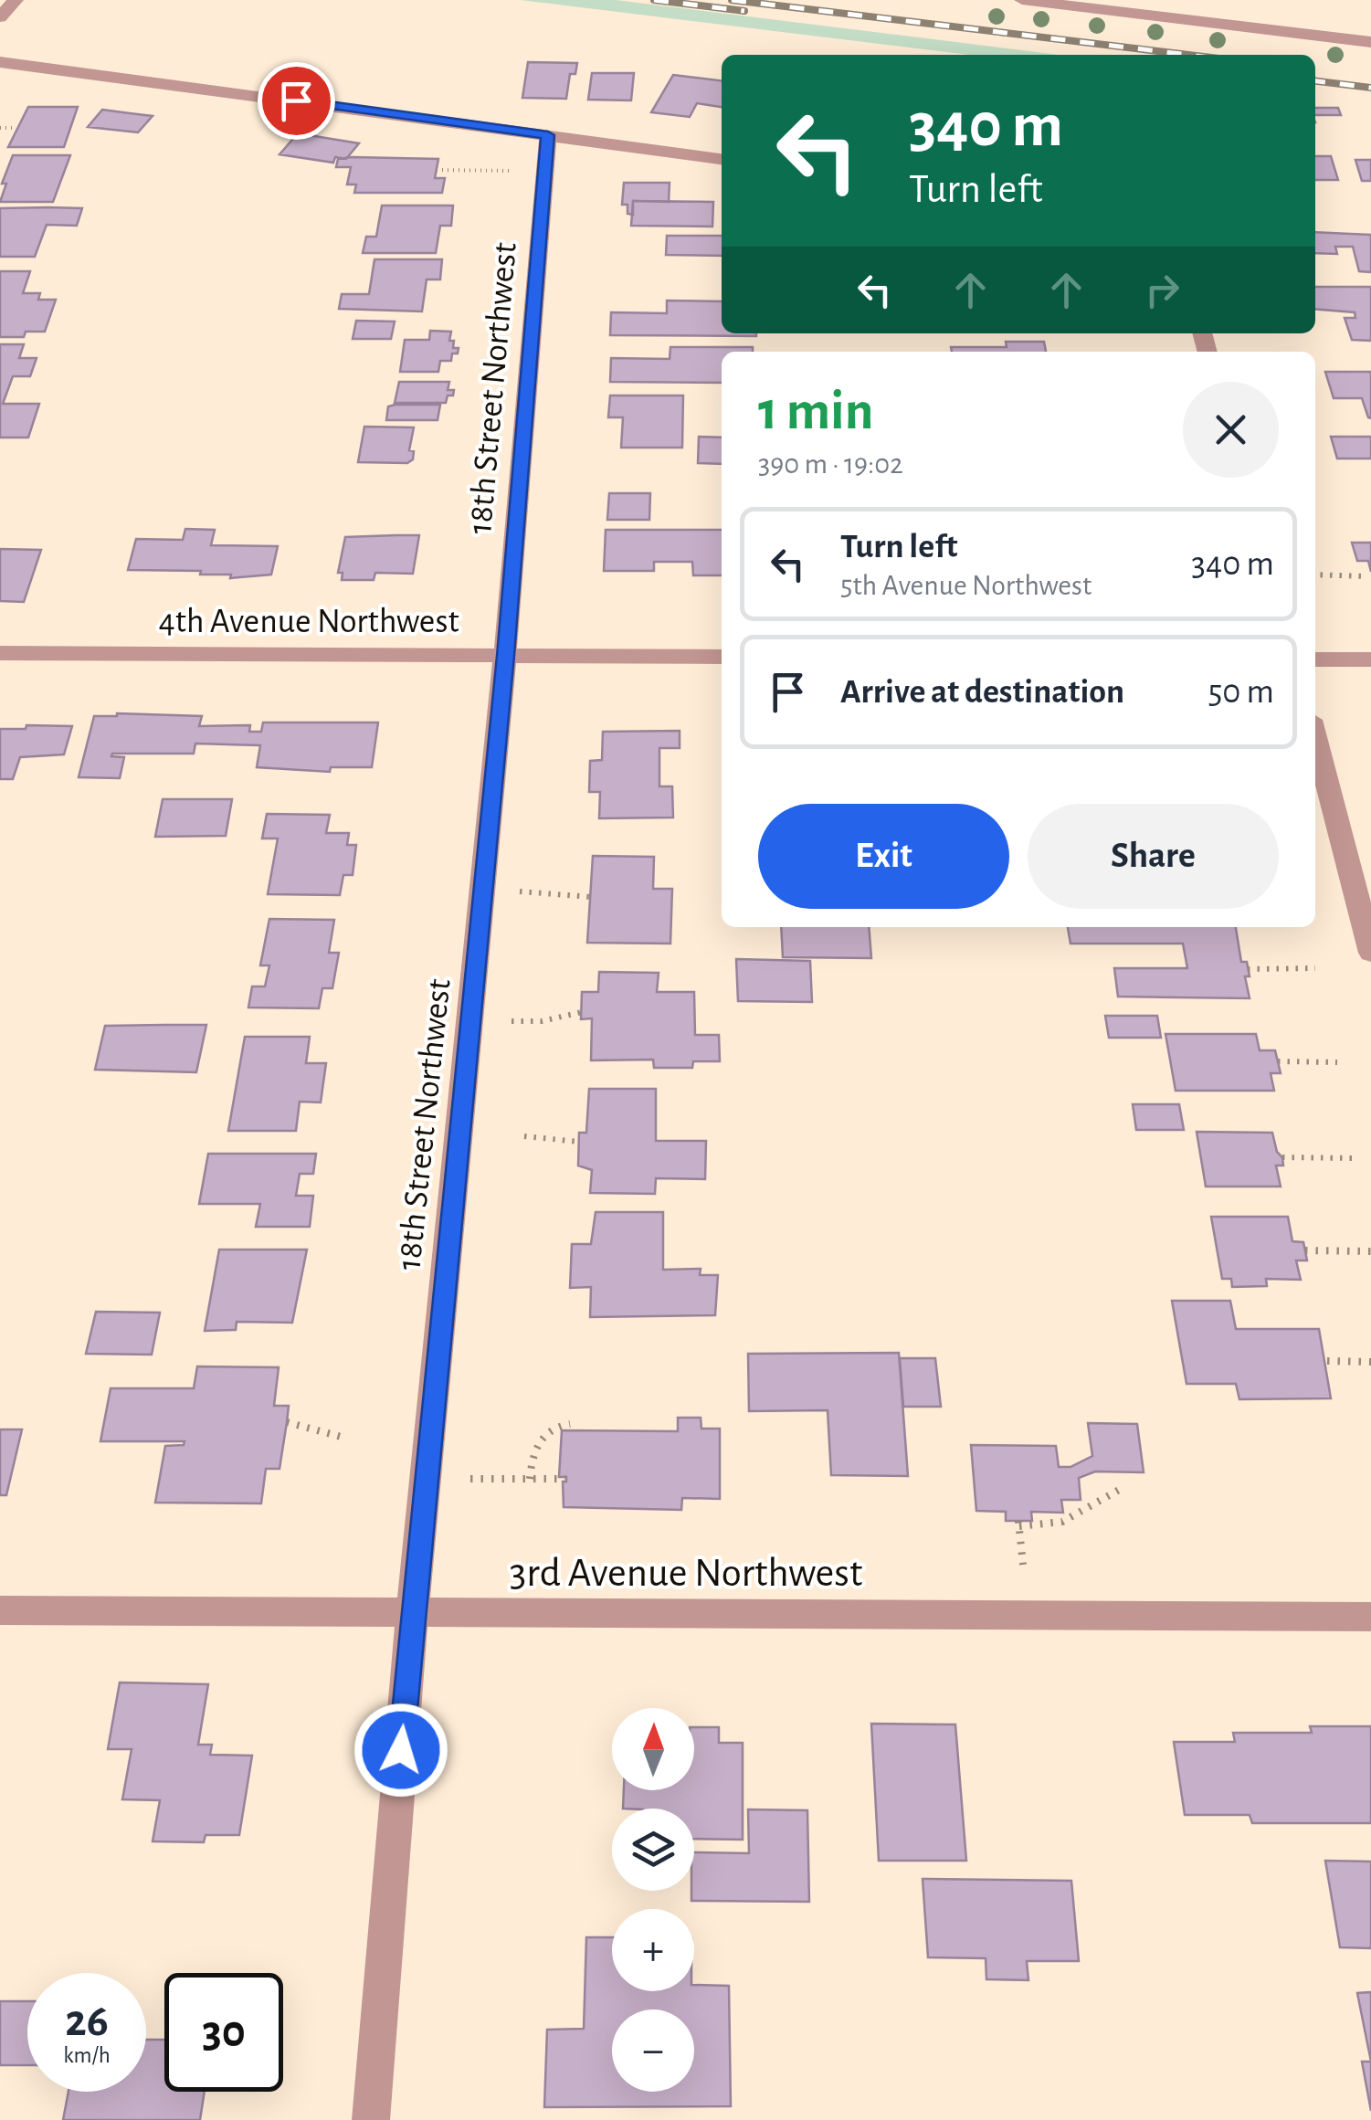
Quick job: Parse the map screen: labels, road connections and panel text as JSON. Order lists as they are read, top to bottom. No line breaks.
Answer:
{"streets":{"street":["18th Street Northwest","4th Avenue Northwest","3rd Avenue Northwest"]},"crossings":[["18th Street Northwest","4th Avenue Northwest"],["18th Street Northwest","3rd Avenue Northwest"]],"north":"top","page":{"turn":["340 m","Turn left"],"heading":["1 min","390 m · 19:02"],"list":[{"name":"Turn left","note":"5th Avenue Northwest","value":"340 m"},{"name":"Arrive at destination","value":"50 m"}],"buttons":["Exit","Share"],"map_buttons":["+","−"],"speed":"26 km/h","limit":"30"}}
